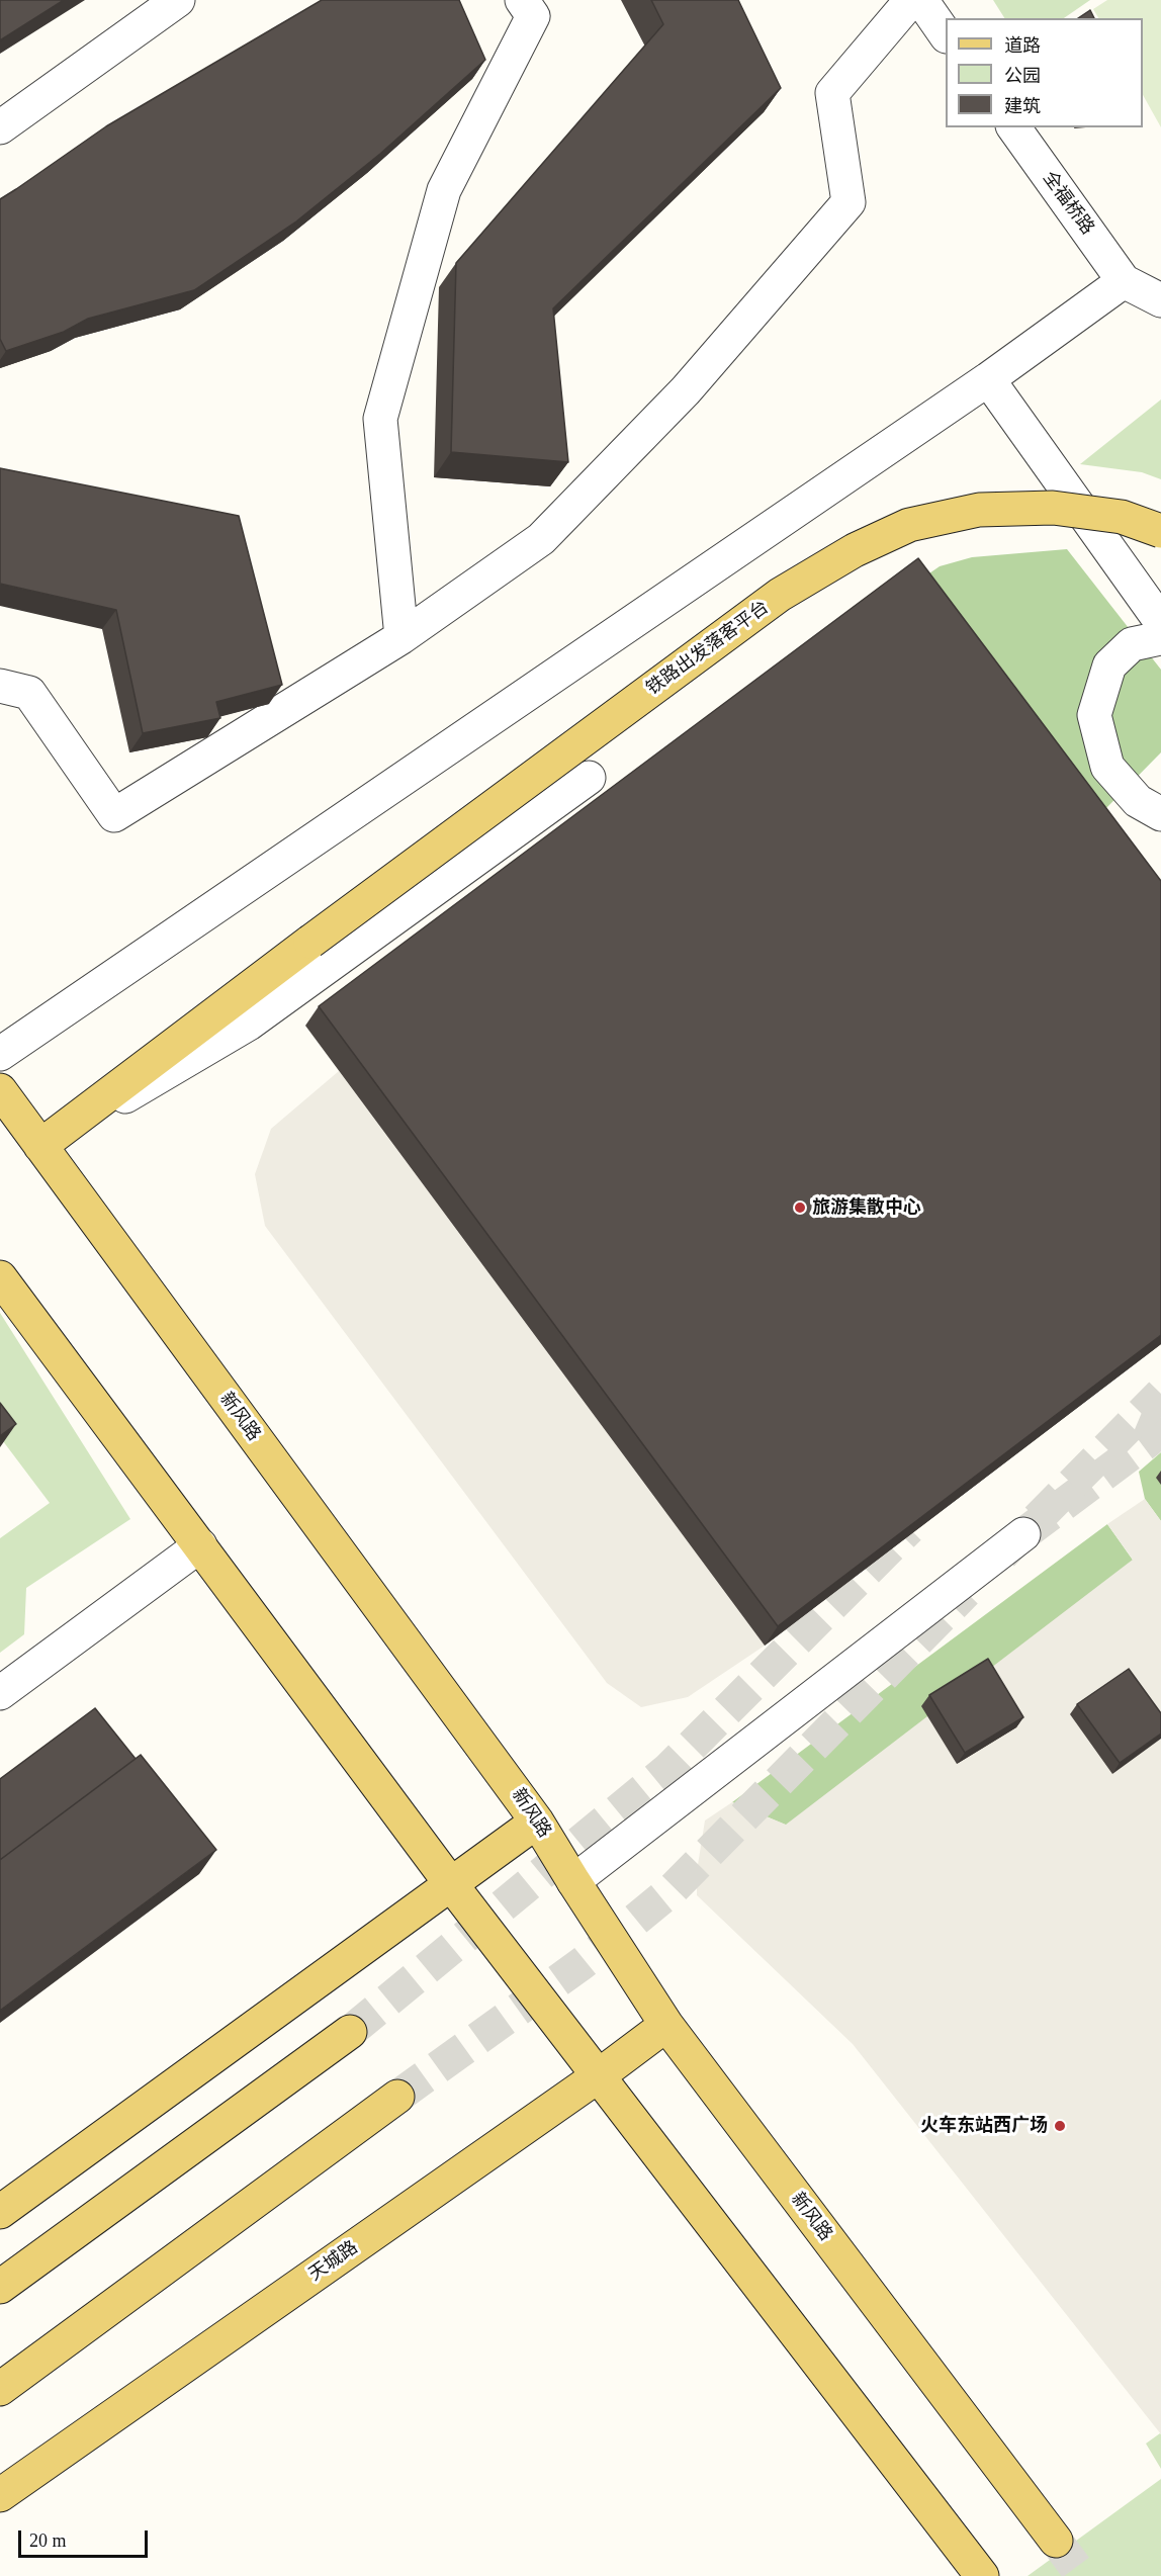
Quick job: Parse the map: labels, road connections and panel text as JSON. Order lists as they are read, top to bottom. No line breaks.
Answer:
{"streets":{"main road":["铁路出发落客平台","新风路","天城路"],"street":["全福桥路"]},"crossings":[["铁路出发落客平台","新风路"],["新风路","天城路"]],"places":["旅游集散中心","火车东站西广场"],"legend":["道路","公园","建筑"],"scale_bar":"20 m"}
